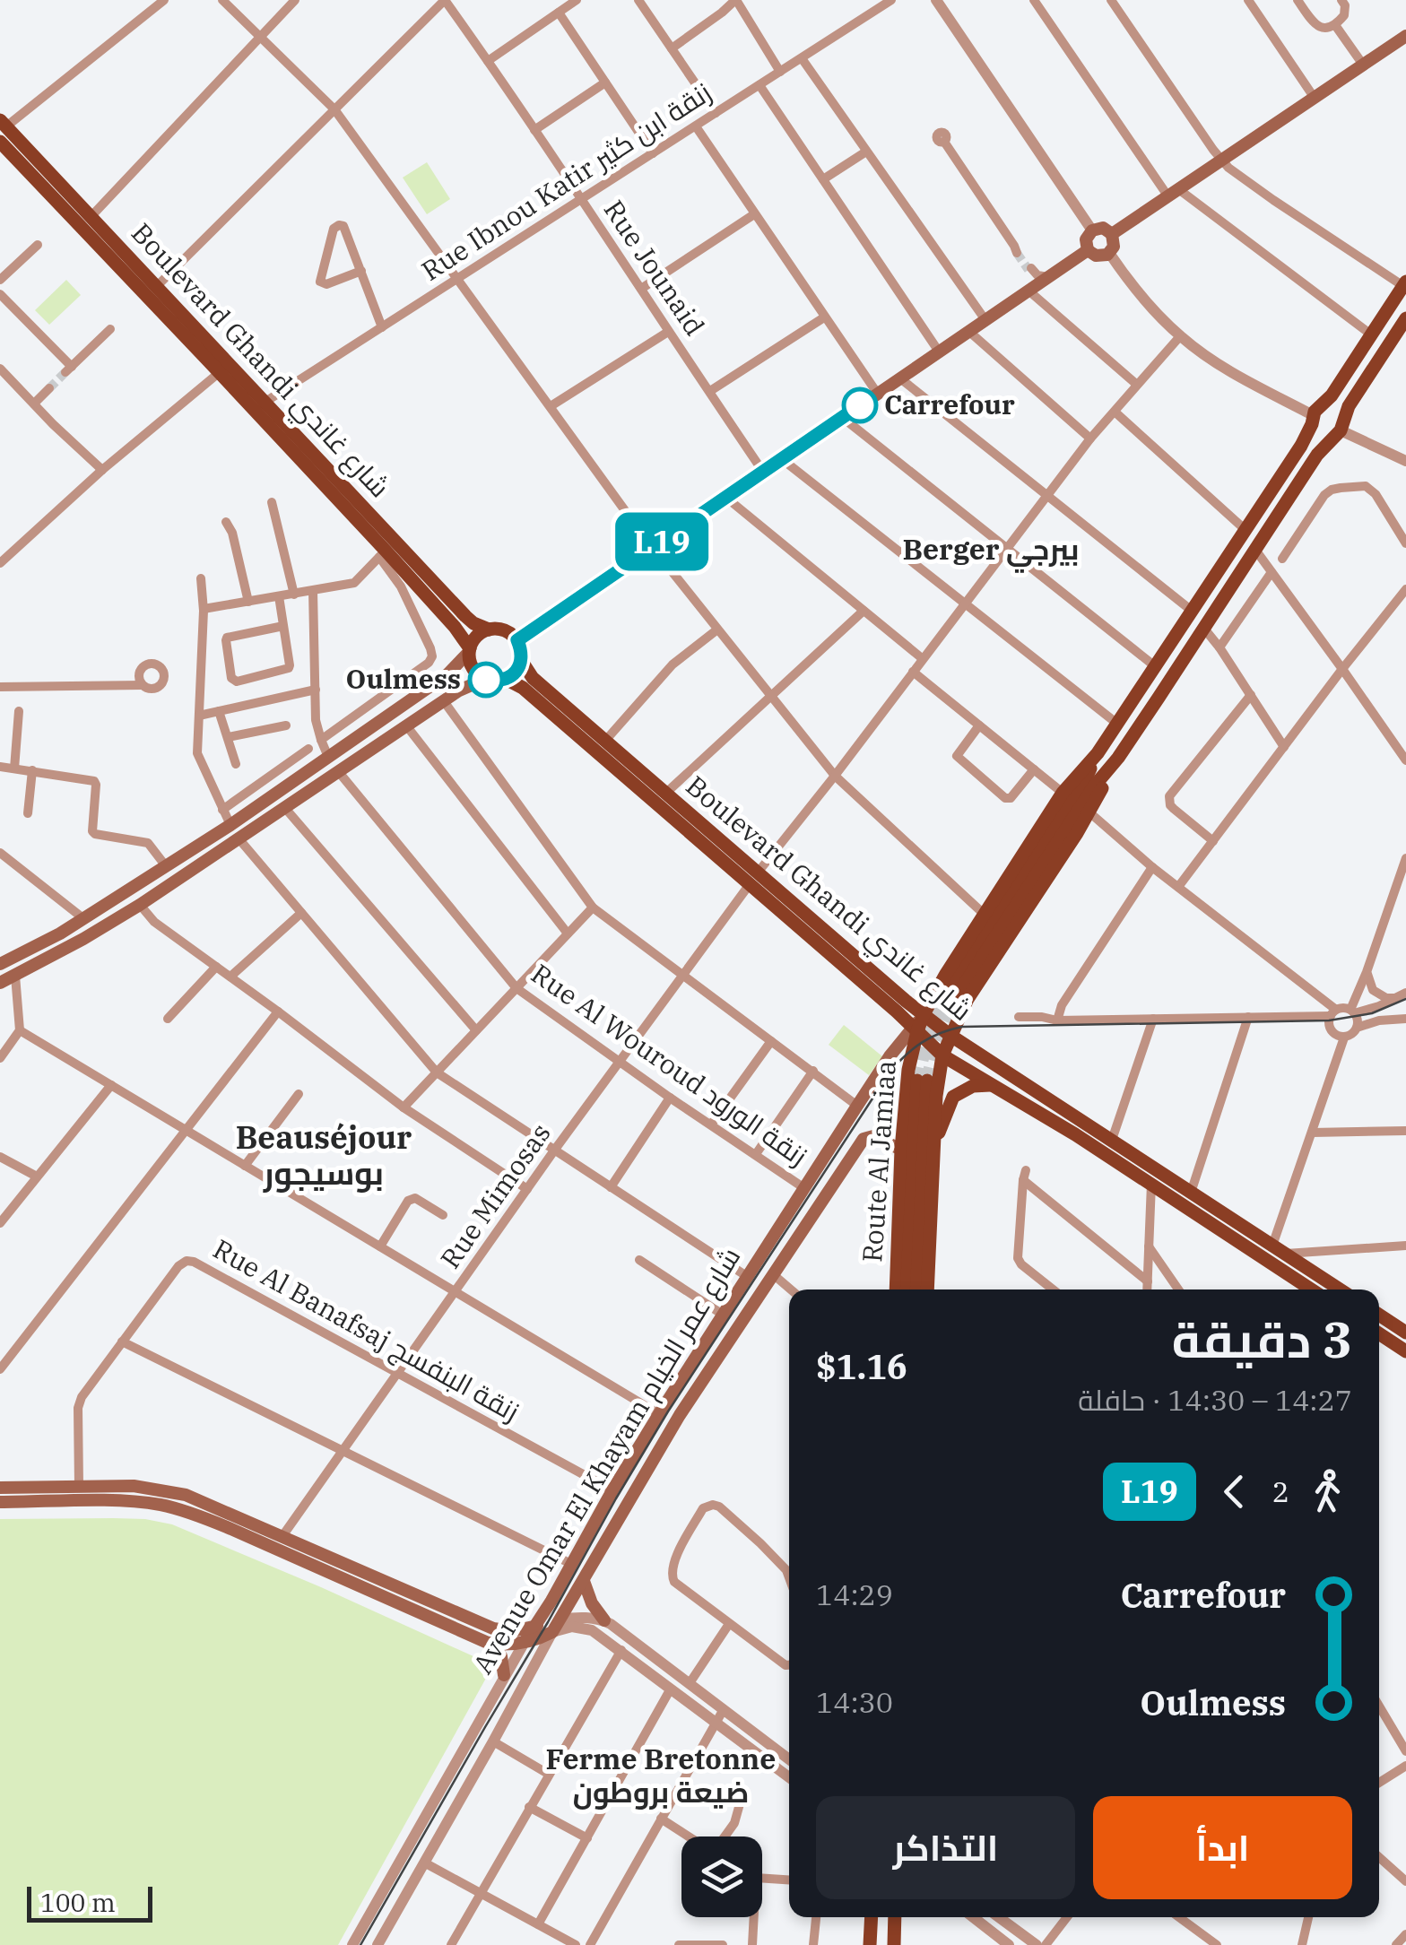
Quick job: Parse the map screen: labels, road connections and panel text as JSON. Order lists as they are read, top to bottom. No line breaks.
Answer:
{"streets":{"main road":["Boulevard Ghandi شارع غاندي","Route Al Jamiaa","Avenue Omar El Khayam شارع عمر الخيام"],"street":["Rue Ibnou Katir زنقة ابن كثير","Rue Jounaid","Rue Al Wouroud زنقة الورود","Rue Mimosas","Rue Al Banafsaj زنقة البنفسج"]},"crossings":[["Rue Ibnou Katir زنقة ابن كثير","Rue Jounaid"],["Rue Ibnou Katir زنقة ابن كثير","Boulevard Ghandi شارع غاندي"],["Boulevard Ghandi شارع غاندي","Route Al Jamiaa"],["Boulevard Ghandi شارع غاندي","Rue Mimosas"],["Boulevard Ghandi شارع غاندي","Avenue Omar El Khayam شارع عمر الخيام"],["Rue Al Wouroud زنقة الورود","Rue Mimosas"],["Rue Al Wouroud زنقة الورود","Avenue Omar El Khayam شارع عمر الخيام"],["Route Al Jamiaa","Avenue Omar El Khayam شارع عمر الخيام"],["Rue Mimosas","Rue Al Banafsaj زنقة البنفسج"],["Rue Al Banafsaj زنقة البنفسج","Avenue Omar El Khayam شارع عمر الخيام"]],"districts":["Berger بيرجي","Beauséjour بوسيجور","Ferme Bretonne ضيعة بروطون"],"places":["Carrefour","Oulmess"],"lines":["bus line L19"],"scale_bar":"100 m","page":{"on_map":"L19","heading":["3 دقيقة","14:27 – 14:30 · حافلة","$1.16"],"legs":["2","L19"],"list":[{"name":"Carrefour","value":"14:29"},{"name":"Oulmess","value":"14:30"}],"buttons":["ابدأ","التذاكر"],"scale":"100 m"}}
